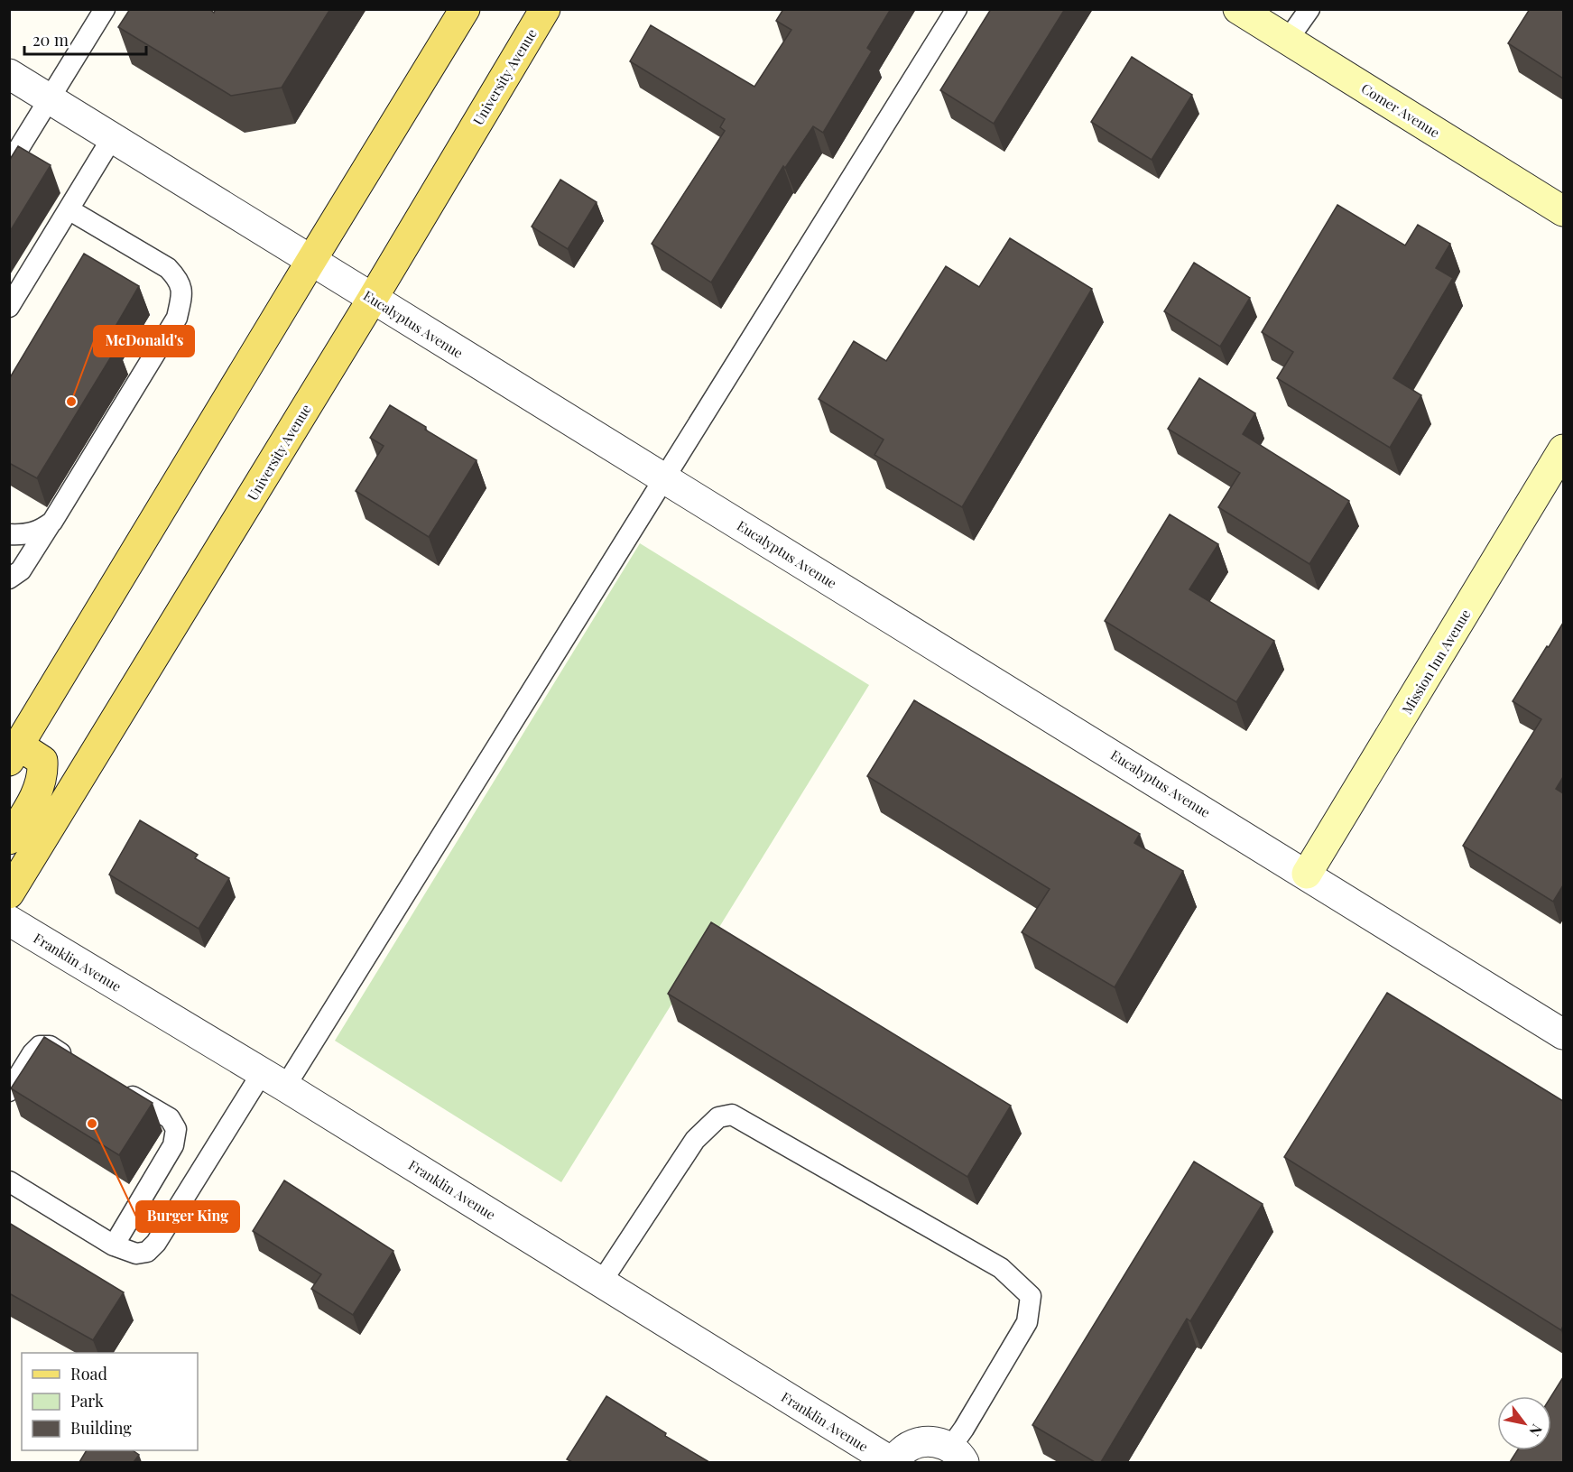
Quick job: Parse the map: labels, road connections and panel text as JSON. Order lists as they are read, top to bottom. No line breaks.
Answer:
{"streets":{"main road":["University Avenue"],"street":["Comer Avenue","Eucalyptus Avenue","Mission Inn Avenue","Franklin Avenue"]},"crossings":[["University Avenue","Eucalyptus Avenue"],["Eucalyptus Avenue","Mission Inn Avenue"]],"places":["McDonald's","Burger King"],"legend":["Road","Park","Building"],"scale_bar":"20 m","north":"bottom right"}
